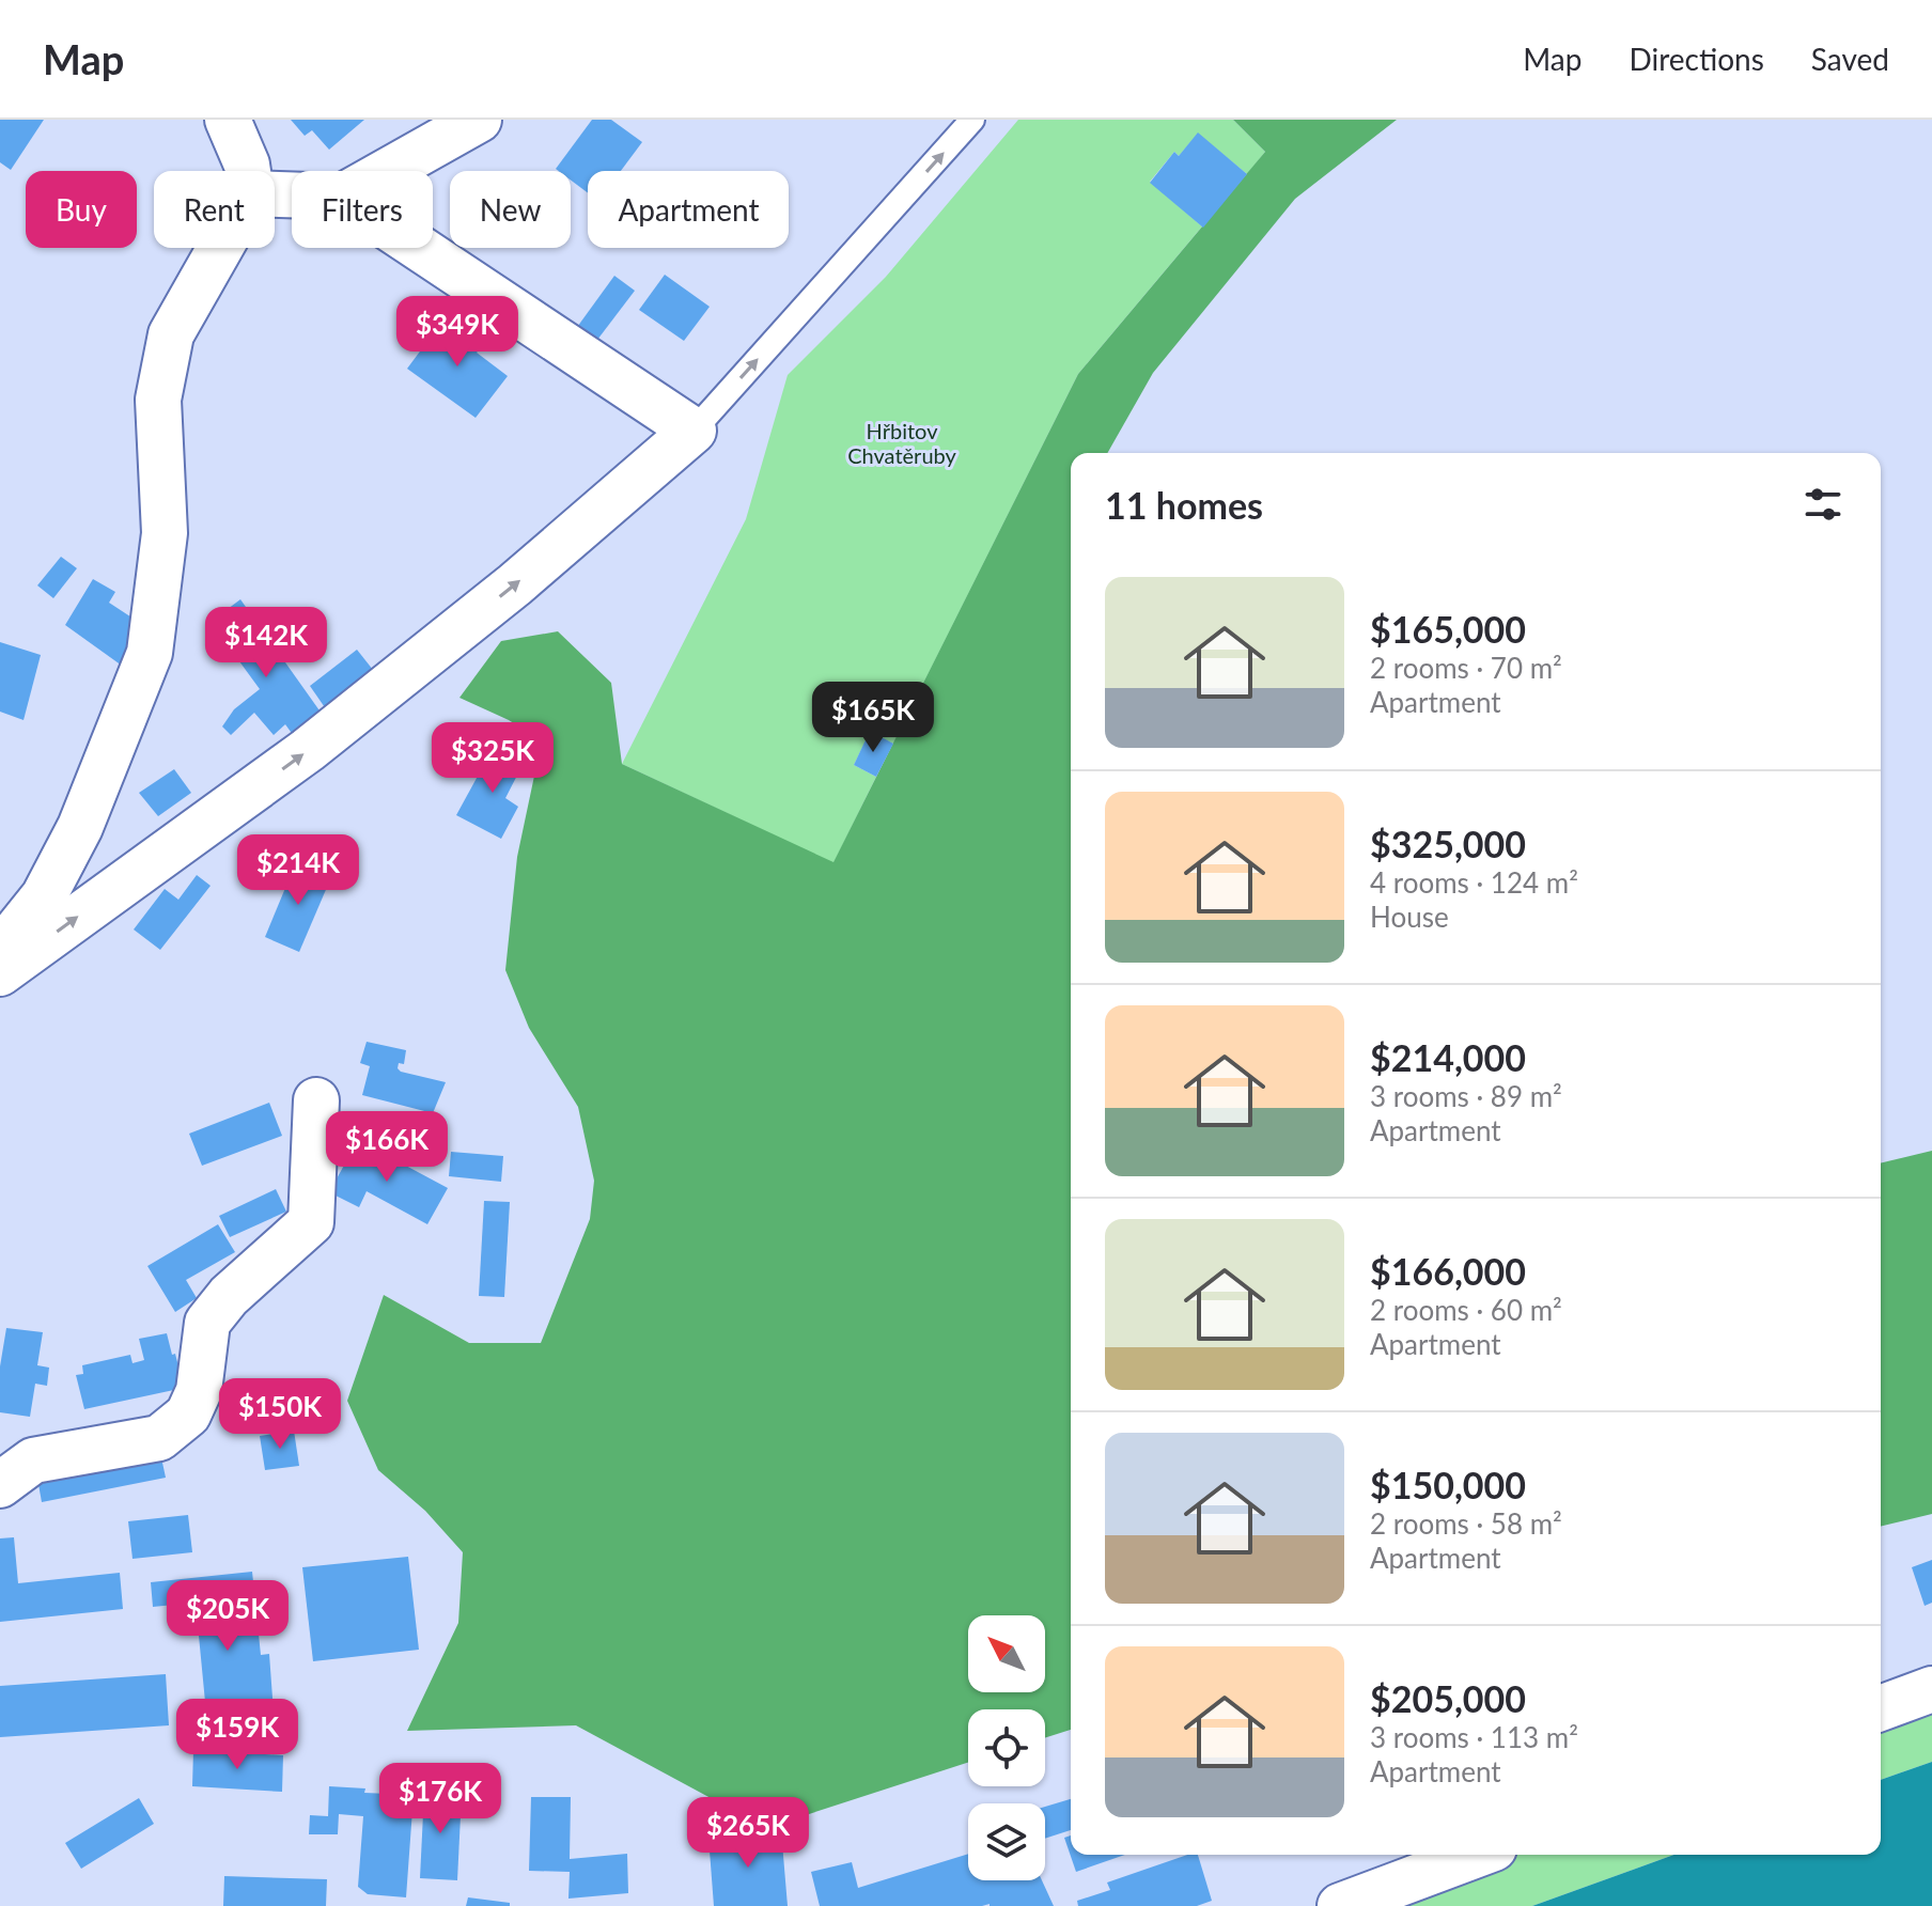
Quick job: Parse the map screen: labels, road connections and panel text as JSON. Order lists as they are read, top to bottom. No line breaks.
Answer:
{"parks":["Hřbitov Chvatěruby"],"north":"top left","page":{"header":"Map","nav":["Map","Directions","Saved"],"chip":["Buy","Rent","Filters","New","Apartment"],"price":["$349K","$142K","$165K","$325K","$214K","$166K","$150K","$205K","$159K","$176K","$265K"],"heading":"11 homes","list":[{"name":"$165,000","note":"2 rooms · 70 m² · Apartment"},{"name":"$325,000","note":"4 rooms · 124 m² · House"},{"name":"$214,000","note":"3 rooms · 89 m² · Apartment"},{"name":"$166,000","note":"2 rooms · 60 m² · Apartment"},{"name":"$150,000","note":"2 rooms · 58 m² · Apartment"},{"name":"$205,000","note":"3 rooms · 113 m² · Apartment"}]}}
